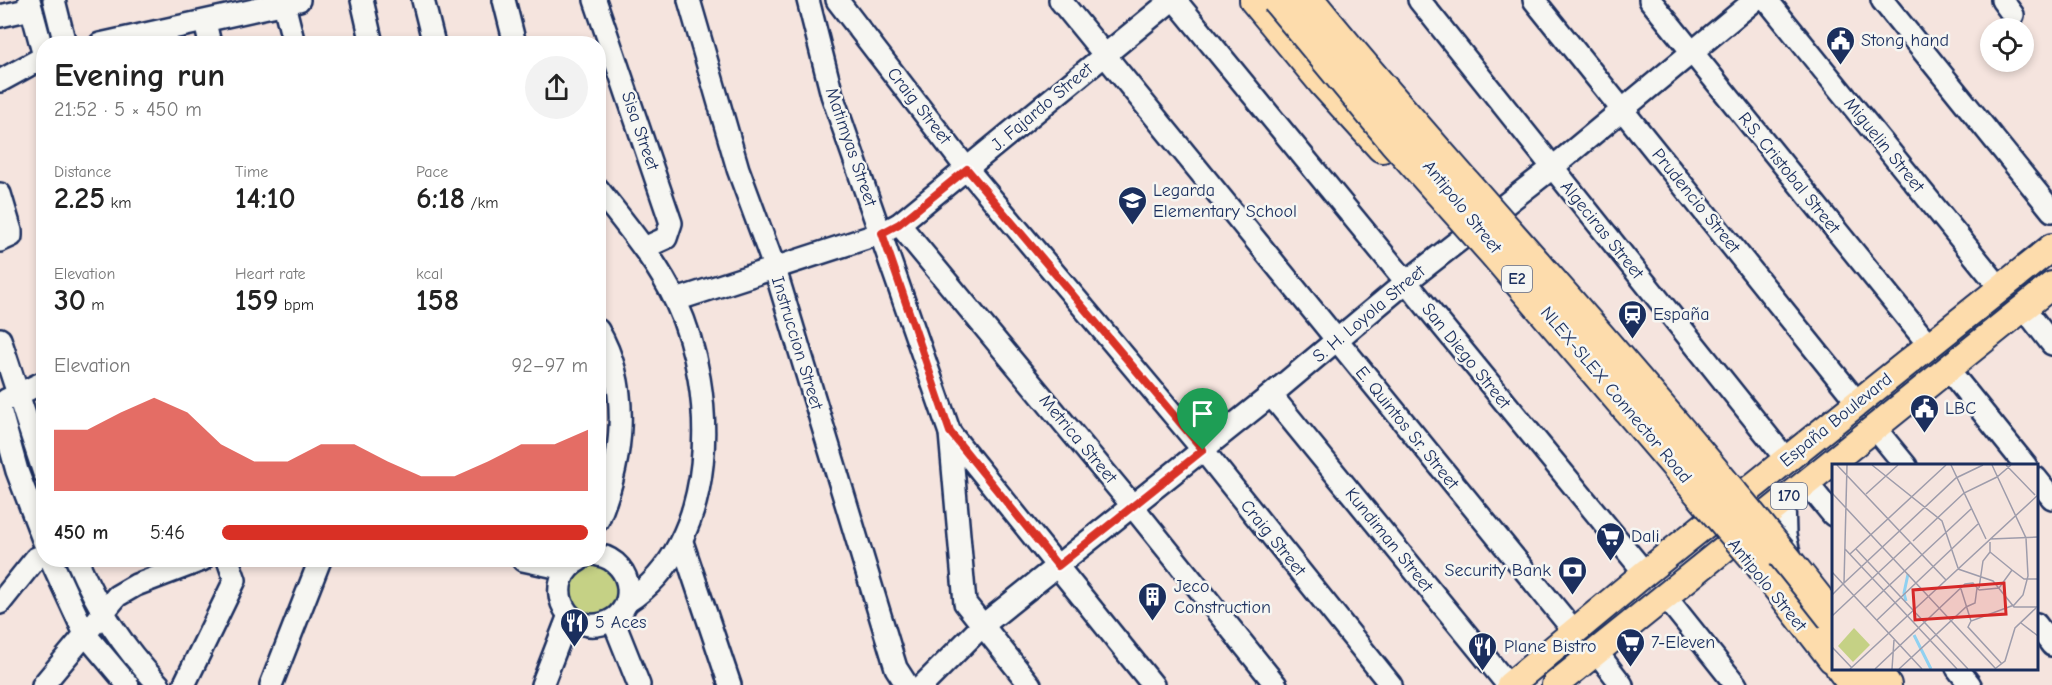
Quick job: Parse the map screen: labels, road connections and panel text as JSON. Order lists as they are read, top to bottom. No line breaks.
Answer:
{"streets":{"highway":["E2","NLEX-SLEX Connector Road"],"main road":["España Boulevard","170"],"street":["Craig Street","J. Fajardo Street","Sisa Street","Miguelin Street","Matimyas Street","R.S. Cristobal Street","Prudencio Street","Antipolo Street","Algeciras Street","S. H. Loyola Street","Instruccion Street","San Diego Street","E. Quintos Sr. Street","Metrica Street","Kundiman Street"]},"crossings":[["Craig Street","J. Fajardo Street"],["Craig Street","S. H. Loyola Street"],["J. Fajardo Street","Matimyas Street"],["J. Fajardo Street","Instruccion Street"],["J. Fajardo Street","San Diego Street"],["J. Fajardo Street","E. Quintos Sr. Street"],["J. Fajardo Street","Metrica Street"],["Miguelin Street","España Boulevard"],["Matimyas Street","S. H. Loyola Street"],["Matimyas Street","Metrica Street"],["R.S. Cristobal Street","S. H. Loyola Street"],["R.S. Cristobal Street","España Boulevard"],["Prudencio Street","S. H. Loyola Street"],["Prudencio Street","España Boulevard"],["Antipolo Street","S. H. Loyola Street"],["Antipolo Street","España Boulevard"],["Algeciras Street","S. H. Loyola Street"],["Algeciras Street","España Boulevard"],["S. H. Loyola Street","San Diego Street"],["S. H. Loyola Street","E. Quintos Sr. Street"],["S. H. Loyola Street","Metrica Street"],["S. H. Loyola Street","Kundiman Street"],["San Diego Street","España Boulevard"],["España Boulevard","E. Quintos Sr. Street"],["España Boulevard","Kundiman Street"]],"places":{"public building":["Stong hand","LBC"],"school or university":["Legarda Elementary School"],"station":["España"],"supermarket":["Dali","7-Eleven"],"bank":["Security Bank"],"building":["Jeco Construction"],"restaurant":["5 Aces","Plane Bistro"]},"page":{"heading":["Evening run","21:52 · 5 × 450 m"],"stats":[["Distance","2.25 km"],["Time","14:10"],["Pace","6:18 /km"],["Elevation","30 m"],["Heart rate","159 bpm"],["kcal","158"]],"chart":["Elevation","92–97 m"],"list":[{"name":"450 m","note":"5:46"}]}}
